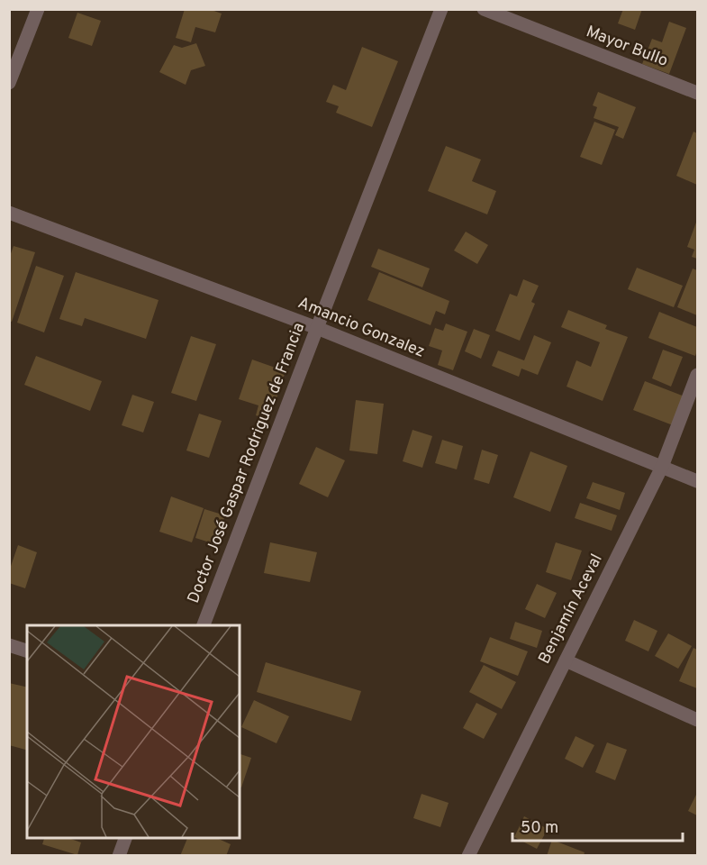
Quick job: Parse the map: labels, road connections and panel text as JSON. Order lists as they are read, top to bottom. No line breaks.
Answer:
{"streets":{"street":["Mayor Bullo","Amancio Gonzalez","Doctor José Gaspar Rodriguez de Francia","Benjamín Aceval"]},"crossings":[["Amancio Gonzalez","Doctor José Gaspar Rodriguez de Francia"],["Amancio Gonzalez","Benjamín Aceval"]],"scale_bar":"50 m"}
